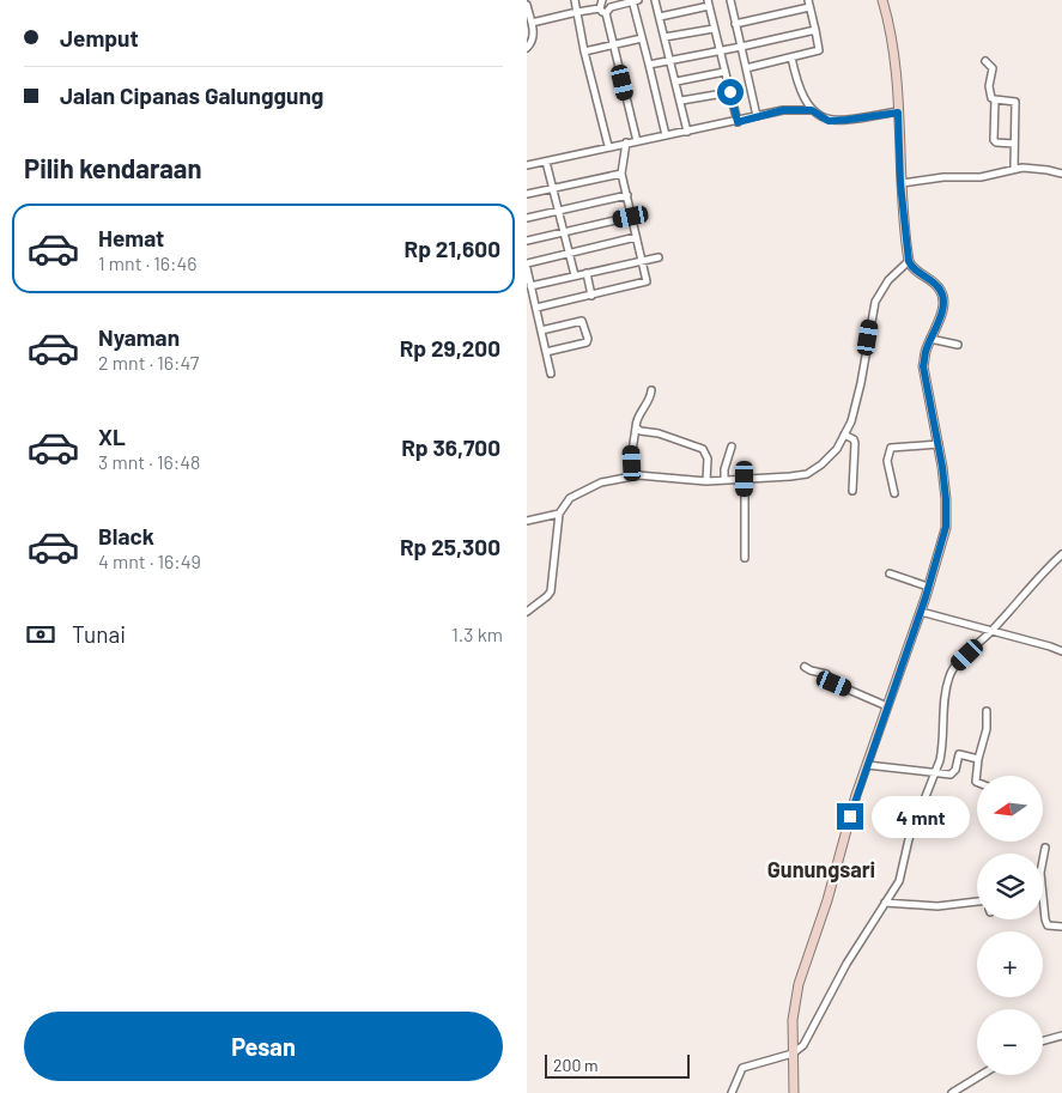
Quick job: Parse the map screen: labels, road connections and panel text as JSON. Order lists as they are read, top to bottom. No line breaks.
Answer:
{"districts":["Gunungsari"],"scale_bar":"200 m","north":"left","page":{"banner":["Jemput","Jalan Cipanas Galunggung"],"heading":"Pilih kendaraan","list":[{"name":"Hemat","note":"1 mnt · 16:46","value":"Rp 21,600"},{"name":"Nyaman","note":"2 mnt · 16:47","value":"Rp 29,200"},{"name":"XL","note":"3 mnt · 16:48","value":"Rp 36,700"},{"name":"Black","note":"4 mnt · 16:49","value":"Rp 25,300"}],"pay":["Tunai","1.3 km"],"map_buttons":["+","−"],"bubble":"4 mnt","buttons":"Pesan","scale":"200 m"}}
